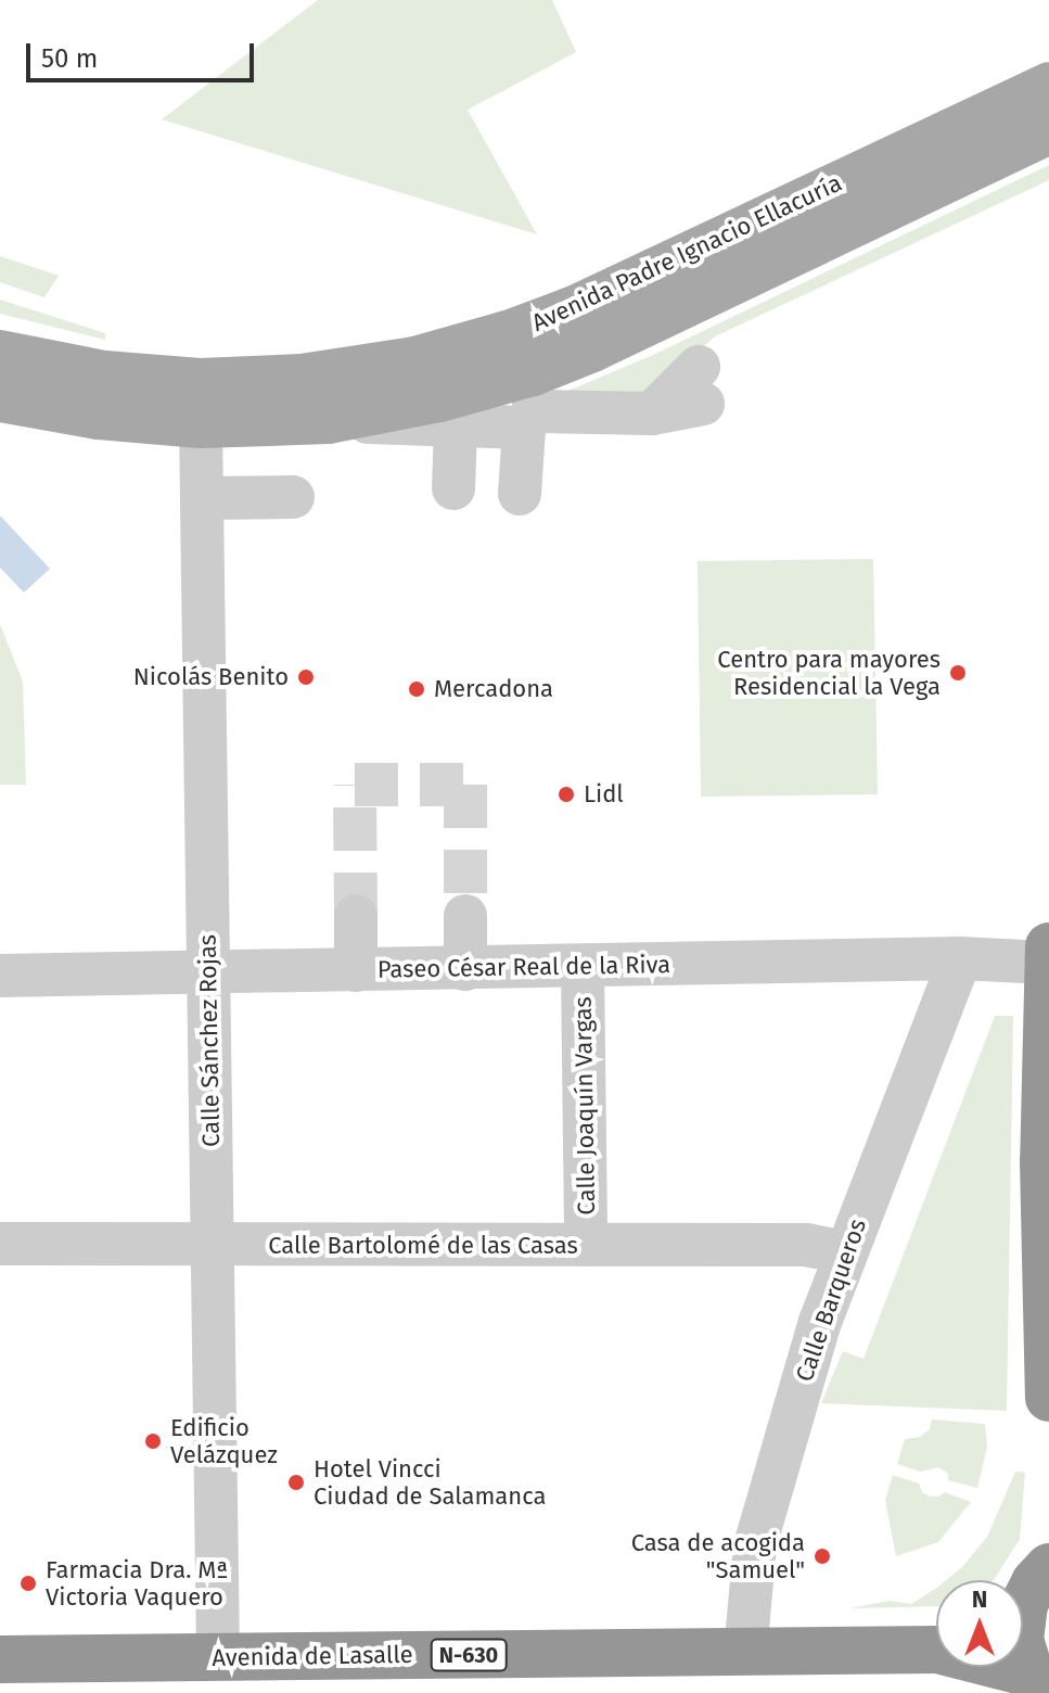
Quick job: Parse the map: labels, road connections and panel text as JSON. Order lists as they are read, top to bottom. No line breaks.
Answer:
{"streets":{"highway":["N-630","Avenida de Lasalle"],"main road":["Avenida Padre Ignacio Ellacuría"],"street":["Paseo César Real de la Riva","Calle Sánchez Rojas","Calle Joaquín Vargas","Calle Bartolomé de las Casas","Calle Barqueros"]},"crossings":[["Avenida Padre Ignacio Ellacuría","Calle Sánchez Rojas"],["Paseo César Real de la Riva","Calle Sánchez Rojas"],["Paseo César Real de la Riva","Calle Joaquín Vargas"],["Paseo César Real de la Riva","Calle Barqueros"],["Calle Sánchez Rojas","Calle Bartolomé de las Casas"],["Calle Sánchez Rojas","Avenida de Lasalle"],["Calle Joaquín Vargas","Calle Bartolomé de las Casas"],["Calle Bartolomé de las Casas","Calle Barqueros"],["Calle Barqueros","Avenida de Lasalle"],["N-630","Avenida de Lasalle"]],"places":["Centro para mayores Residencial la Vega","Nicolás Benito","Mercadona","Lidl","Edificio Velázquez","Hotel Vincci Ciudad de Salamanca","Casa de acogida \"Samuel\"","Farmacia Dra. Mª Victoria Vaquero"],"scale_bar":"50 m","north":"top"}
